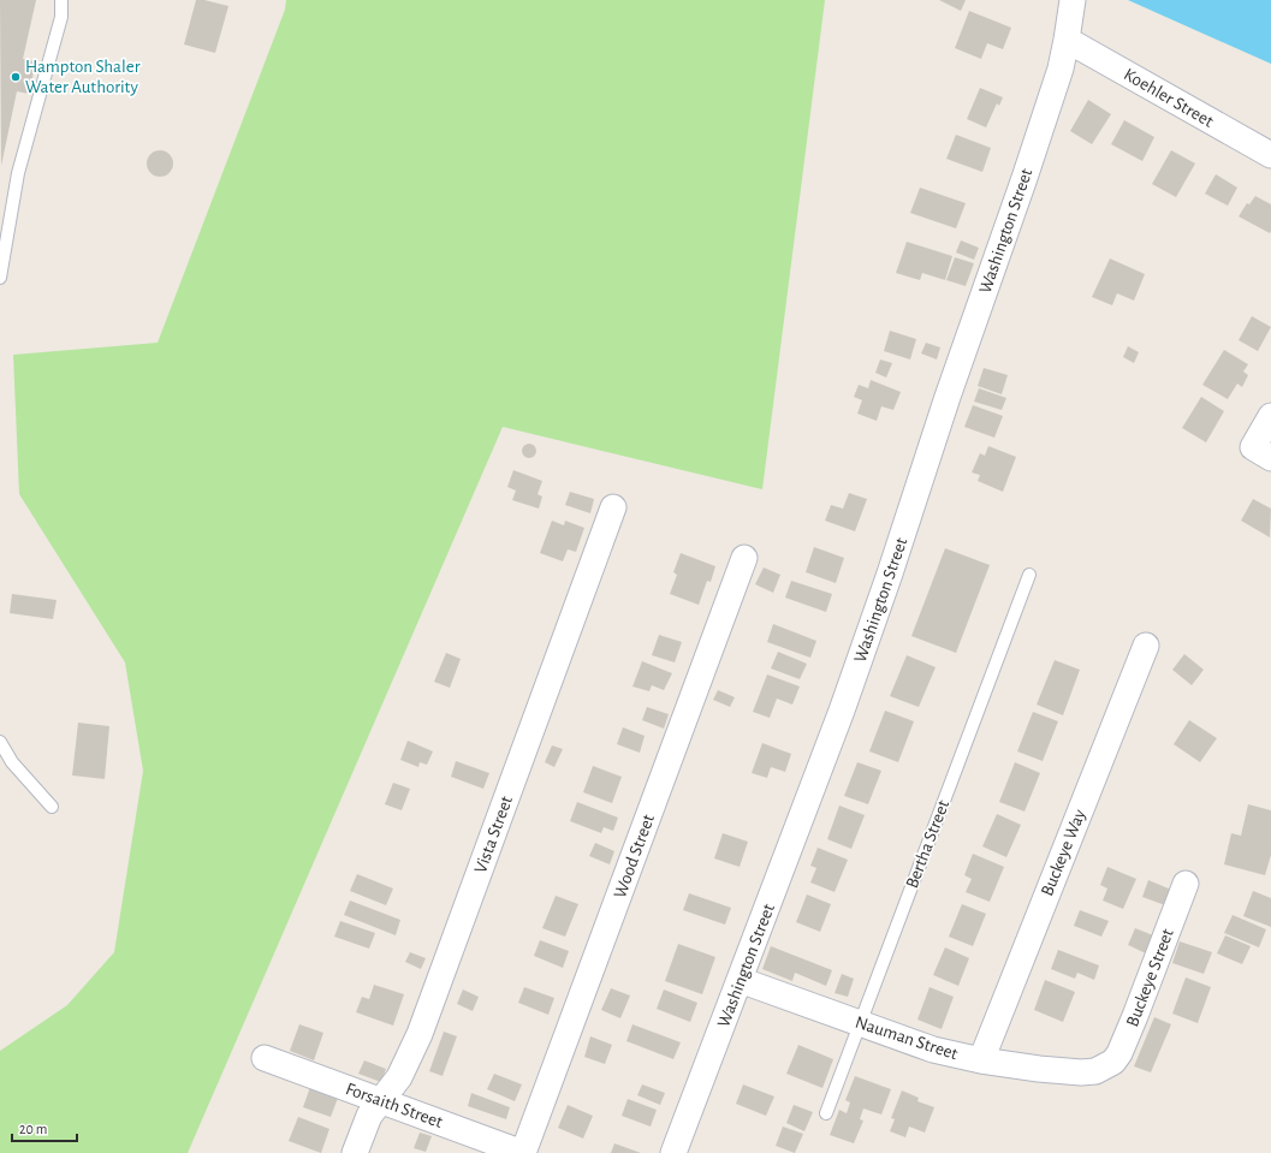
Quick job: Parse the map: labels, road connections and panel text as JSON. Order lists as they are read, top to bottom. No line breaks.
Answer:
{"streets":{"street":["Koehler Street","Washington Street","Vista Street","Buckeye Way","Wood Street","Buckeye Street","Nauman Street","Forsaith Street"],"lane":["Bertha Street"]},"crossings":[["Koehler Street","Washington Street"],["Washington Street","Nauman Street"],["Vista Street","Forsaith Street"],["Bertha Street","Nauman Street"],["Buckeye Way","Nauman Street"],["Wood Street","Forsaith Street"],["Buckeye Street","Nauman Street"]],"places":["Hampton Shaler Water Authority"],"scale_bar":"20 m"}
